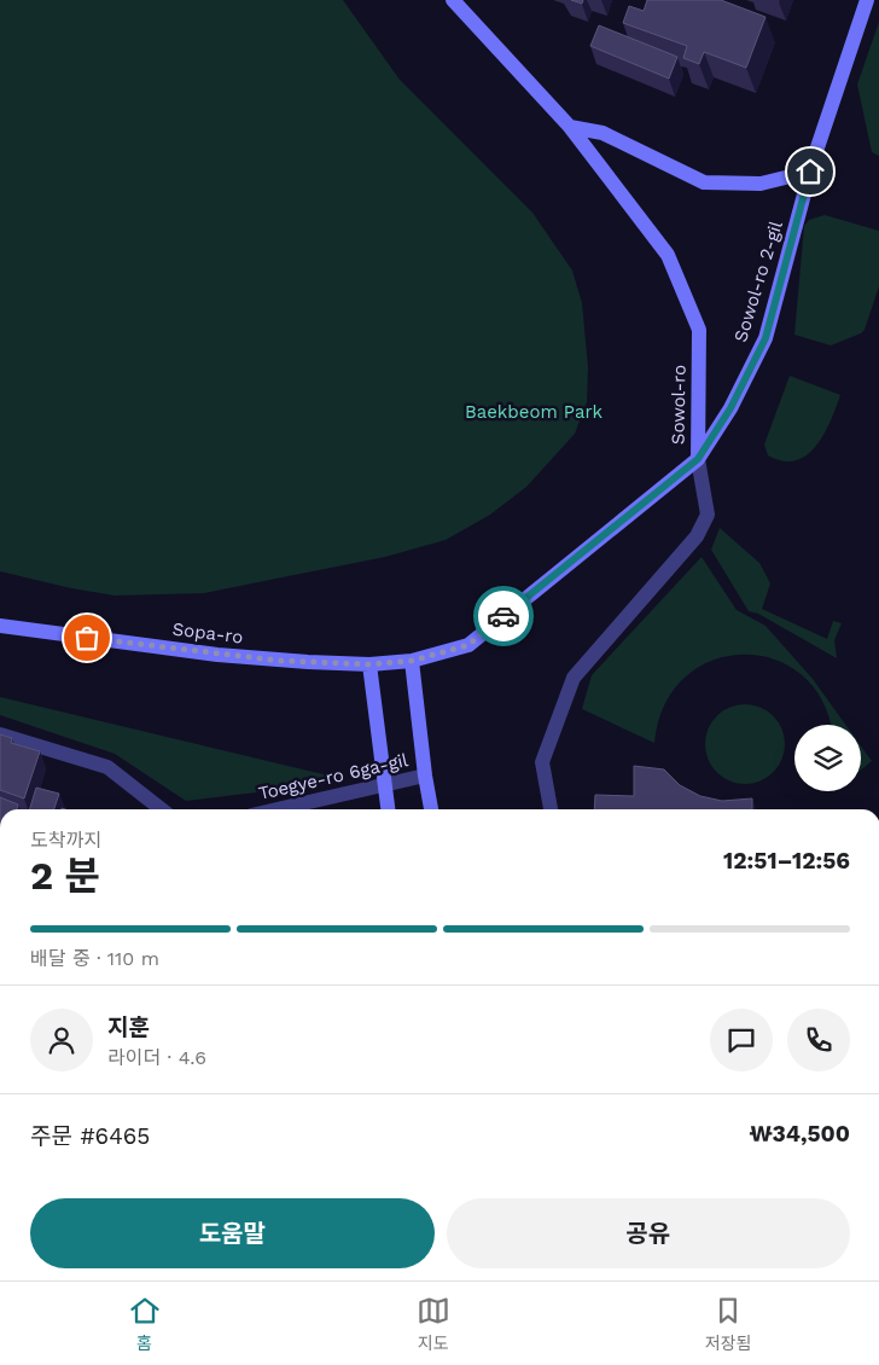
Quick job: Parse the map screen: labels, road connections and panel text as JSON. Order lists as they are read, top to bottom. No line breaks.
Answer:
{"streets":{"main road":["Sowol-ro 2-gil","Sowol-ro","Sopa-ro"],"street":["Toegye-ro 6ga-gil"]},"crossings":[["Sowol-ro 2-gil","Sowol-ro"],["Sowol-ro","Sopa-ro"]],"parks":["Baekbeom Park"],"page":{"heading":["2 분","도착까지","12:51–12:56"],"panel":["지훈","라이더 · 4.6","주문 #6465","₩34,500"],"bar":"배달 중 · 110 m","buttons":["도움말","공유"],"tabs":["홈","지도","저장됨"]}}
